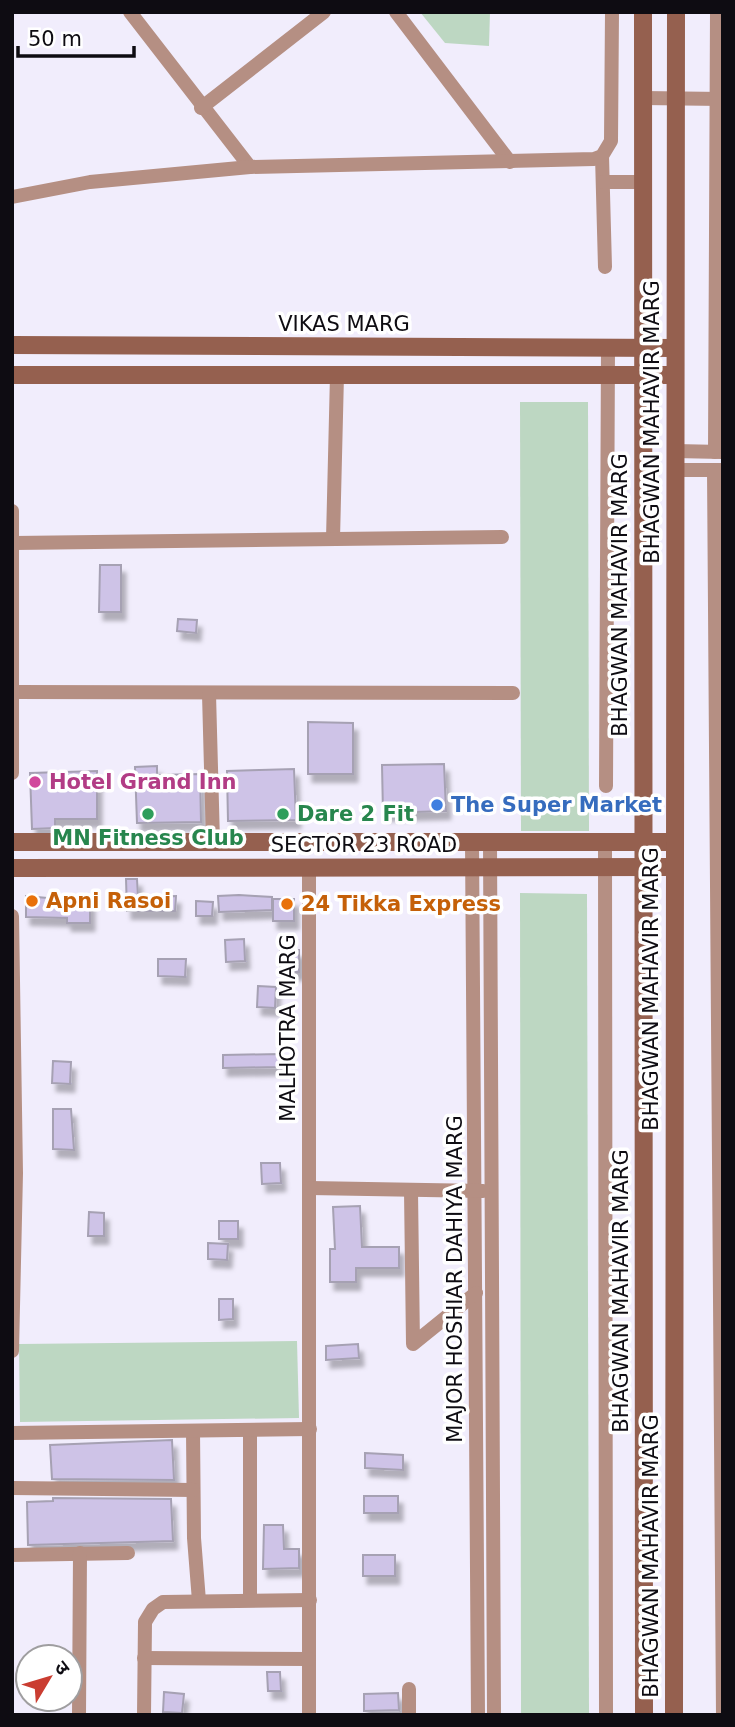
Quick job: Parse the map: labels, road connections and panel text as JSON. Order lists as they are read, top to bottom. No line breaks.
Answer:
{"streets":{"main road":["VIKAS MARG","BHAGWAN MAHAVIR MARG","SECTOR 23 ROAD"],"street":["MALHOTRA MARG","MAJOR HOSHIAR DAHIYA MARG"]},"crossings":[["VIKAS MARG","BHAGWAN MAHAVIR MARG"],["BHAGWAN MAHAVIR MARG","SECTOR 23 ROAD"],["SECTOR 23 ROAD","MALHOTRA MARG"],["SECTOR 23 ROAD","MAJOR HOSHIAR DAHIYA MARG"]],"places":["Hotel Grand Inn","The Super Market","MN Fitness Club","Dare 2 Fit","Apni Rasoi","24 Tikka Express"],"scale_bar":"50 m","north":"top right"}
